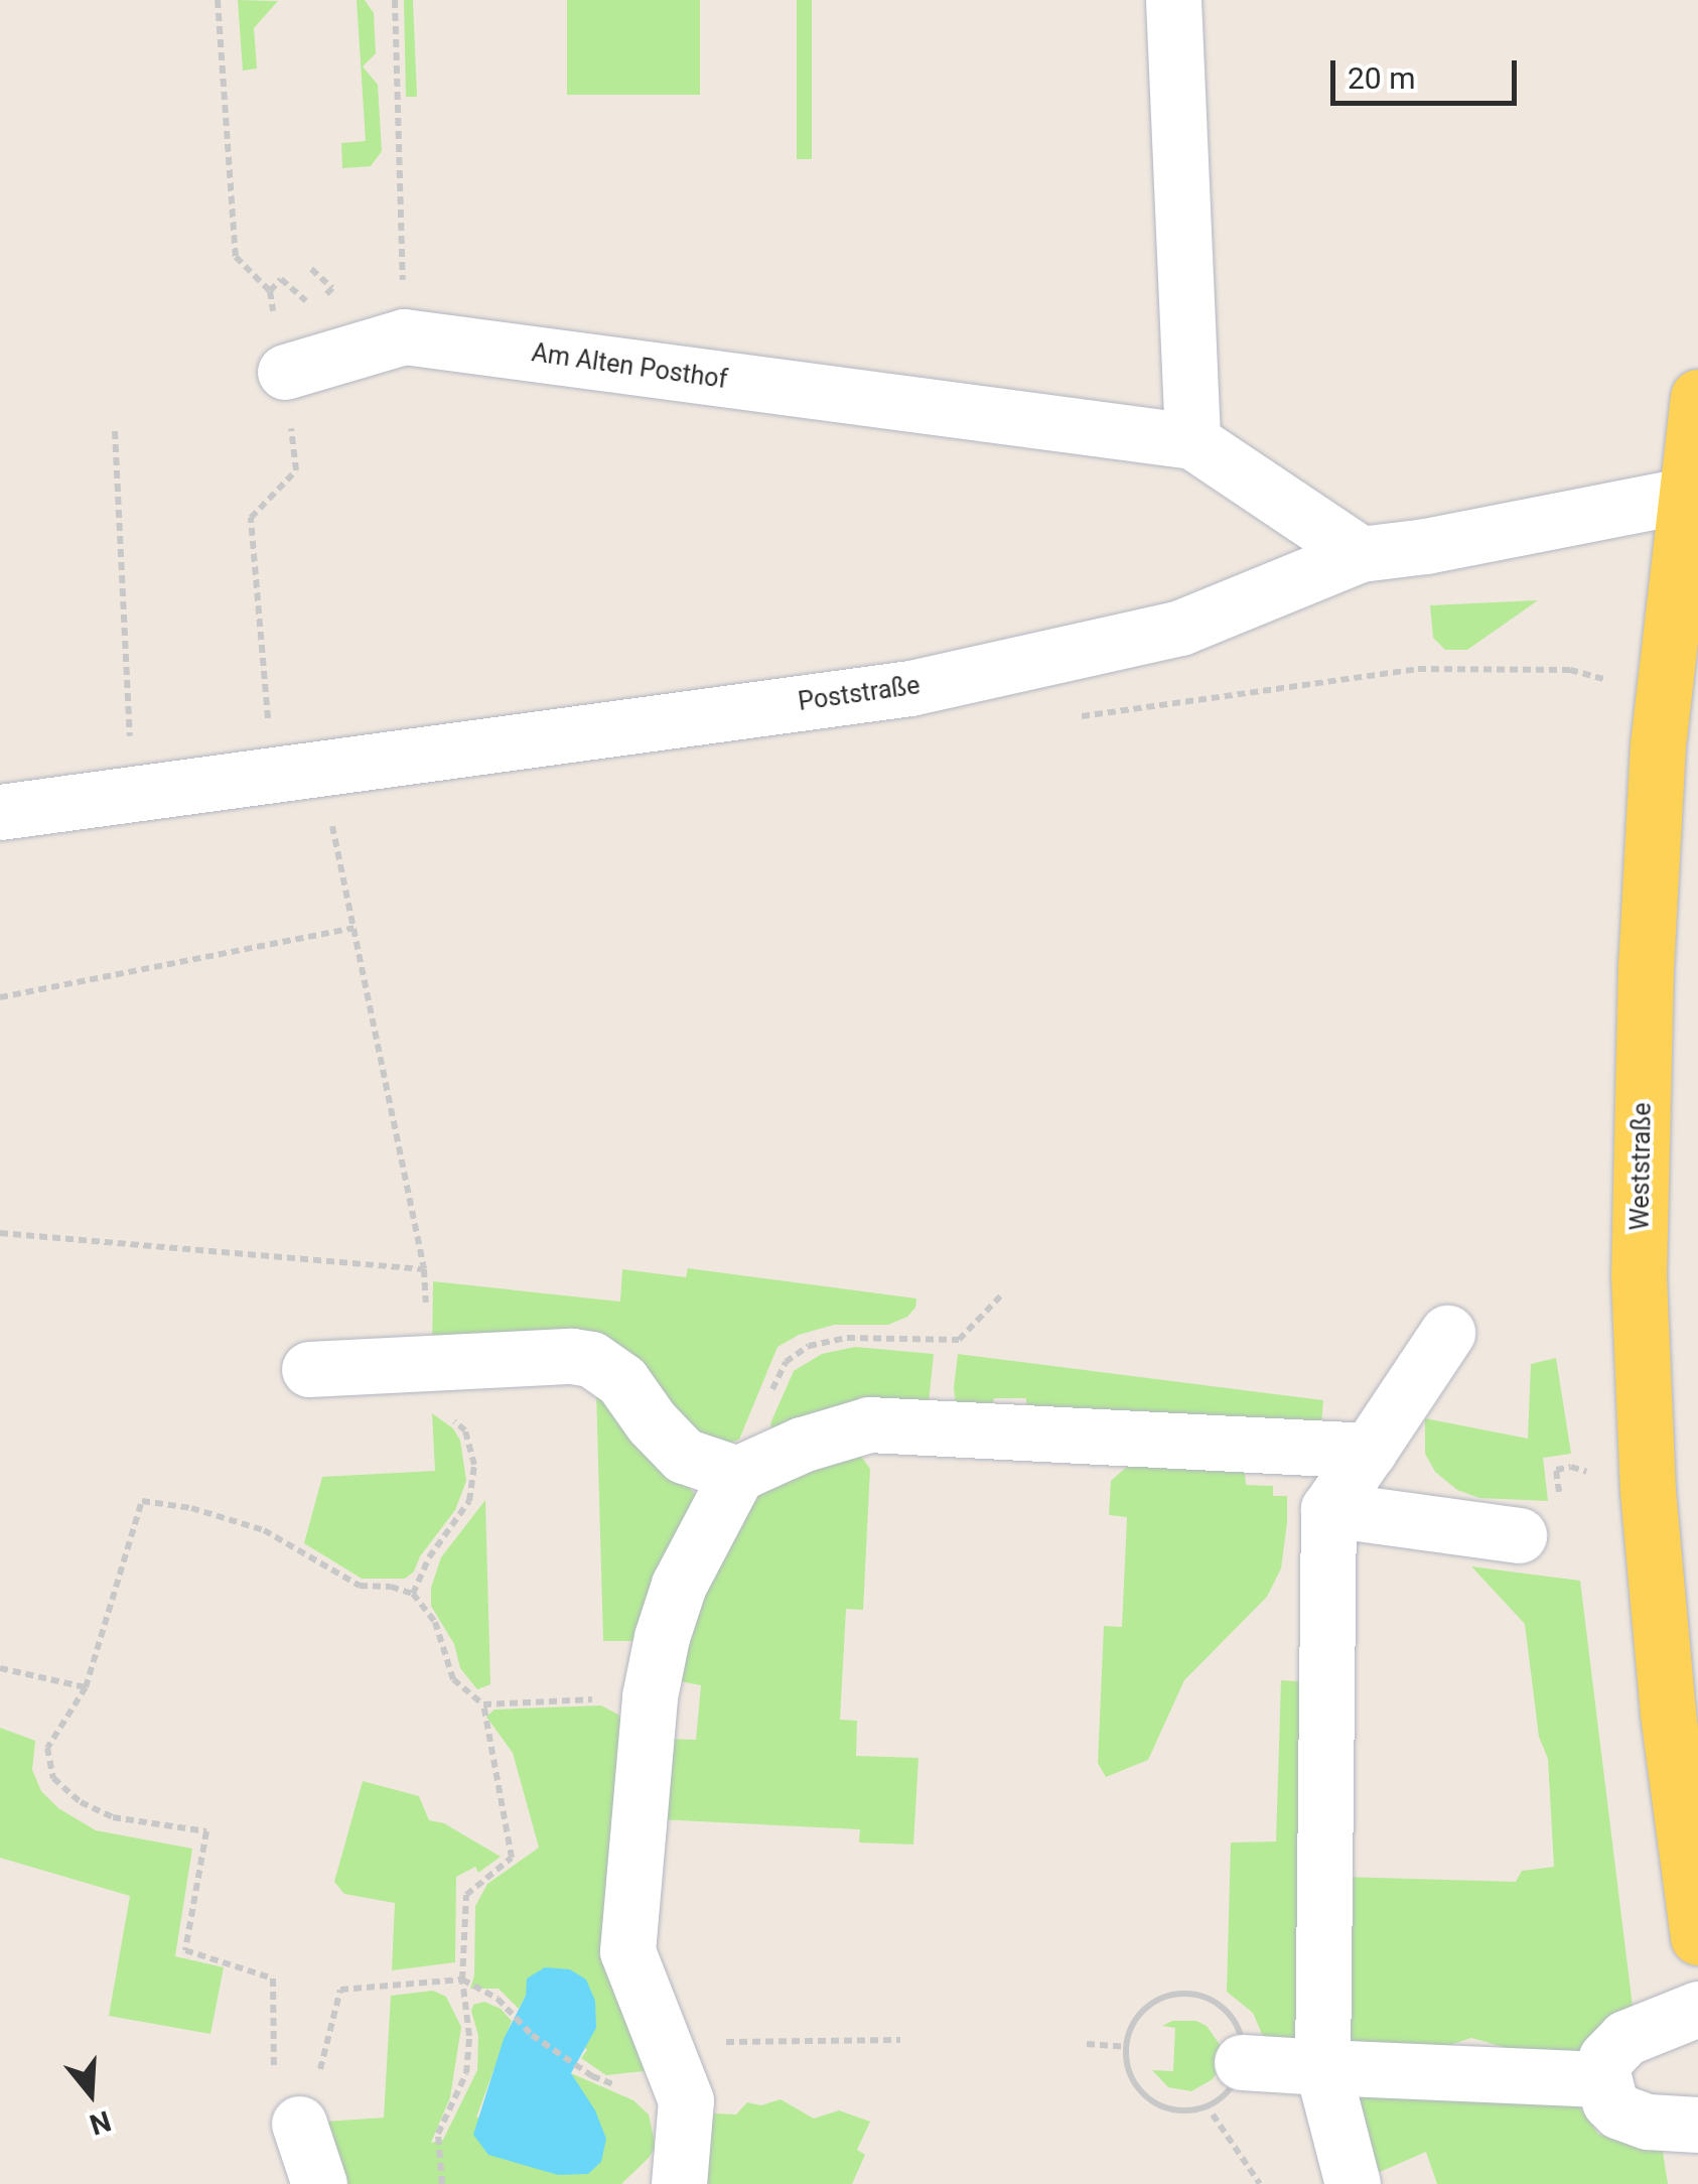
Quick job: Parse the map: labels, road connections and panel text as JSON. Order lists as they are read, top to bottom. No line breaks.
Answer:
{"streets":{"main road":["Weststraße"],"street":["Am Alten Posthof","Poststraße"]},"crossings":[["Am Alten Posthof","Poststraße"],["Poststraße","Weststraße"]],"scale_bar":"20 m","north":"bottom"}
